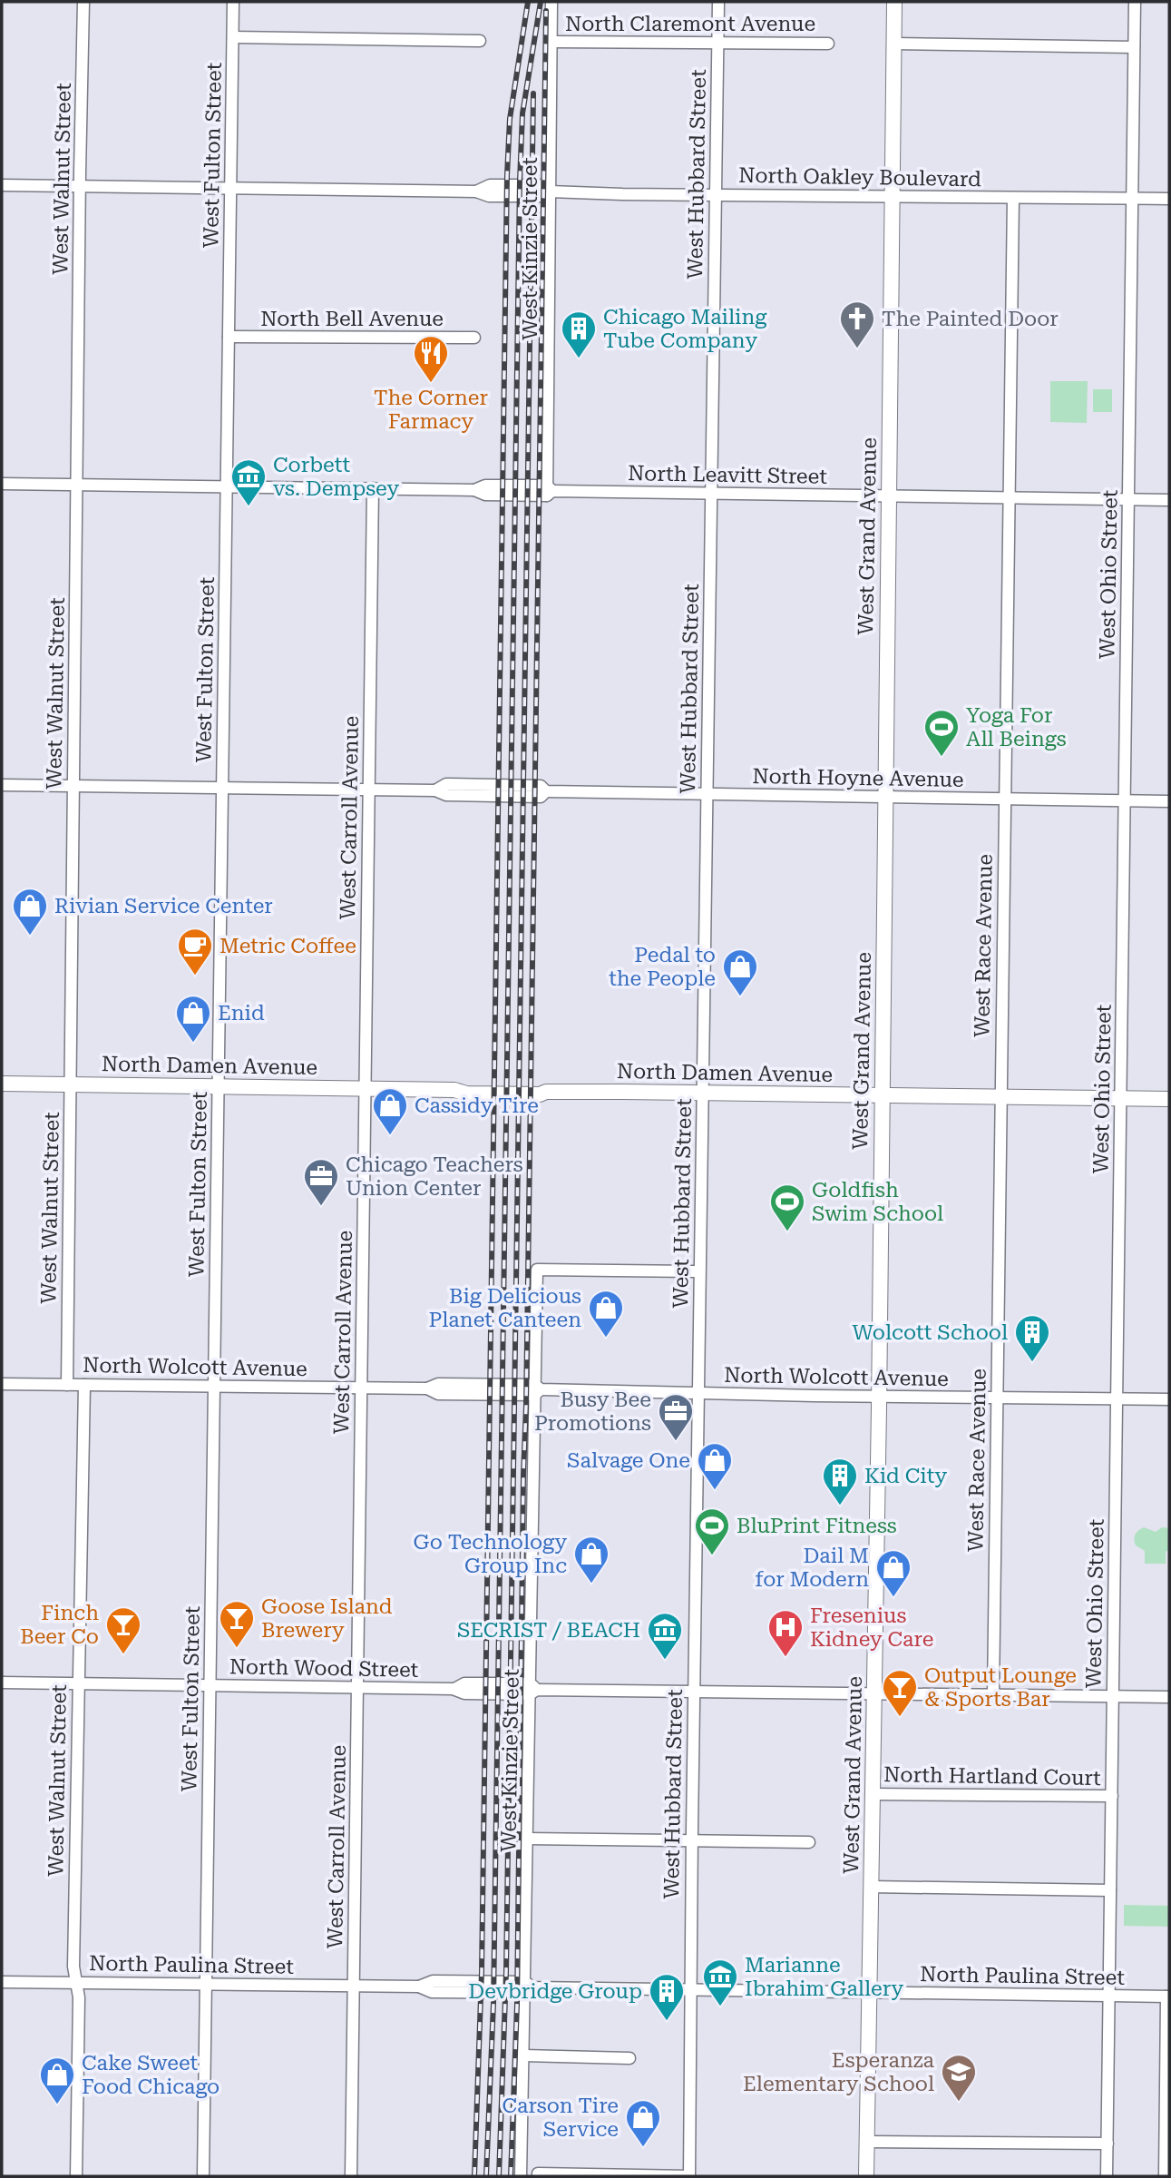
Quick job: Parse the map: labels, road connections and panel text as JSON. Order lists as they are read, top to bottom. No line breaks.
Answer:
{"streets":{"main road":["West Grand Avenue","North Damen Avenue"],"street":["North Claremont Avenue","West Fulton Street","West Hubbard Street","North Oakley Boulevard","West Walnut Street","West Kinzie Street","North Bell Avenue","North Leavitt Street","West Ohio Street","North Hoyne Avenue","West Carroll Avenue","West Race Avenue","North Wolcott Avenue","North Wood Street","North Hartland Court","North Paulina Street"]},"crossings":[["North Claremont Avenue","West Hubbard Street"],["North Claremont Avenue","West Kinzie Street"],["West Fulton Street","North Oakley Boulevard"],["West Fulton Street","North Bell Avenue"],["West Fulton Street","North Leavitt Street"],["West Fulton Street","North Hoyne Avenue"],["West Fulton Street","North Damen Avenue"],["West Fulton Street","North Wolcott Avenue"],["West Fulton Street","North Wood Street"],["West Fulton Street","North Paulina Street"],["West Hubbard Street","North Oakley Boulevard"],["West Hubbard Street","West Kinzie Street"],["West Hubbard Street","North Leavitt Street"],["West Hubbard Street","North Hoyne Avenue"],["West Hubbard Street","North Damen Avenue"],["West Hubbard Street","North Wolcott Avenue"],["West Hubbard Street","North Wood Street"],["West Hubbard Street","North Paulina Street"],["North Oakley Boulevard","West Walnut Street"],["North Oakley Boulevard","West Kinzie Street"],["North Oakley Boulevard","West Grand Avenue"],["North Oakley Boulevard","West Ohio Street"],["North Oakley Boulevard","West Race Avenue"],["West Walnut Street","North Leavitt Street"],["West Walnut Street","North Hoyne Avenue"],["West Walnut Street","North Damen Avenue"],["West Walnut Street","North Wolcott Avenue"],["West Walnut Street","North Wood Street"],["West Walnut Street","North Paulina Street"],["West Kinzie Street","North Leavitt Street"],["West Kinzie Street","North Wolcott Avenue"],["West Kinzie Street","North Wood Street"],["West Kinzie Street","North Paulina Street"],["North Leavitt Street","West Grand Avenue"],["North Leavitt Street","West Ohio Street"],["North Leavitt Street","West Carroll Avenue"],["North Leavitt Street","West Race Avenue"],["West Grand Avenue","North Hoyne Avenue"],["West Grand Avenue","North Damen Avenue"],["West Grand Avenue","North Wolcott Avenue"],["West Grand Avenue","North Wood Street"],["West Grand Avenue","North Hartland Court"],["West Grand Avenue","North Paulina Street"],["West Ohio Street","North Hoyne Avenue"],["West Ohio Street","North Damen Avenue"],["West Ohio Street","North Wolcott Avenue"],["West Ohio Street","North Wood Street"],["West Ohio Street","North Hartland Court"],["West Ohio Street","North Paulina Street"],["North Hoyne Avenue","West Carroll Avenue"],["North Hoyne Avenue","West Race Avenue"],["West Carroll Avenue","North Damen Avenue"],["West Carroll Avenue","North Wolcott Avenue"],["West Carroll Avenue","North Wood Street"],["West Carroll Avenue","North Paulina Street"],["West Race Avenue","North Damen Avenue"],["West Race Avenue","North Wolcott Avenue"],["West Race Avenue","North Wood Street"]],"places":{"church":["The Painted Door"],"building":["Chicago Mailing Tube Company","Wolcott School","Kid City","Devbridge Group"],"restaurant":["The Corner Farmacy"],"museum":["Corbett vs. Dempsey","SECRIST / BEACH","Marianne Ibrahim Gallery"],"sports":["Yoga For All Beings","Goldfish Swim School","BluPrint Fitness"],"shop":["Rivian Service Center","Pedal to the People","Enid","Cassidy Tire","Big Delicious Planet Canteen","Salvage One","Go Technology Group Inc","Dail M for Modern","Cake Sweet Food Chicago","Carson Tire Service"],"cafe":["Metric Coffee"],"office":["Chicago Teachers Union Center","Busy Bee Promotions"],"bar":["Goose Island Brewery","Finch Beer Co","Output Lounge & Sports Bar"],"hospital":["Fresenius Kidney Care"],"school or university":["Esperanza Elementary School"]}}
